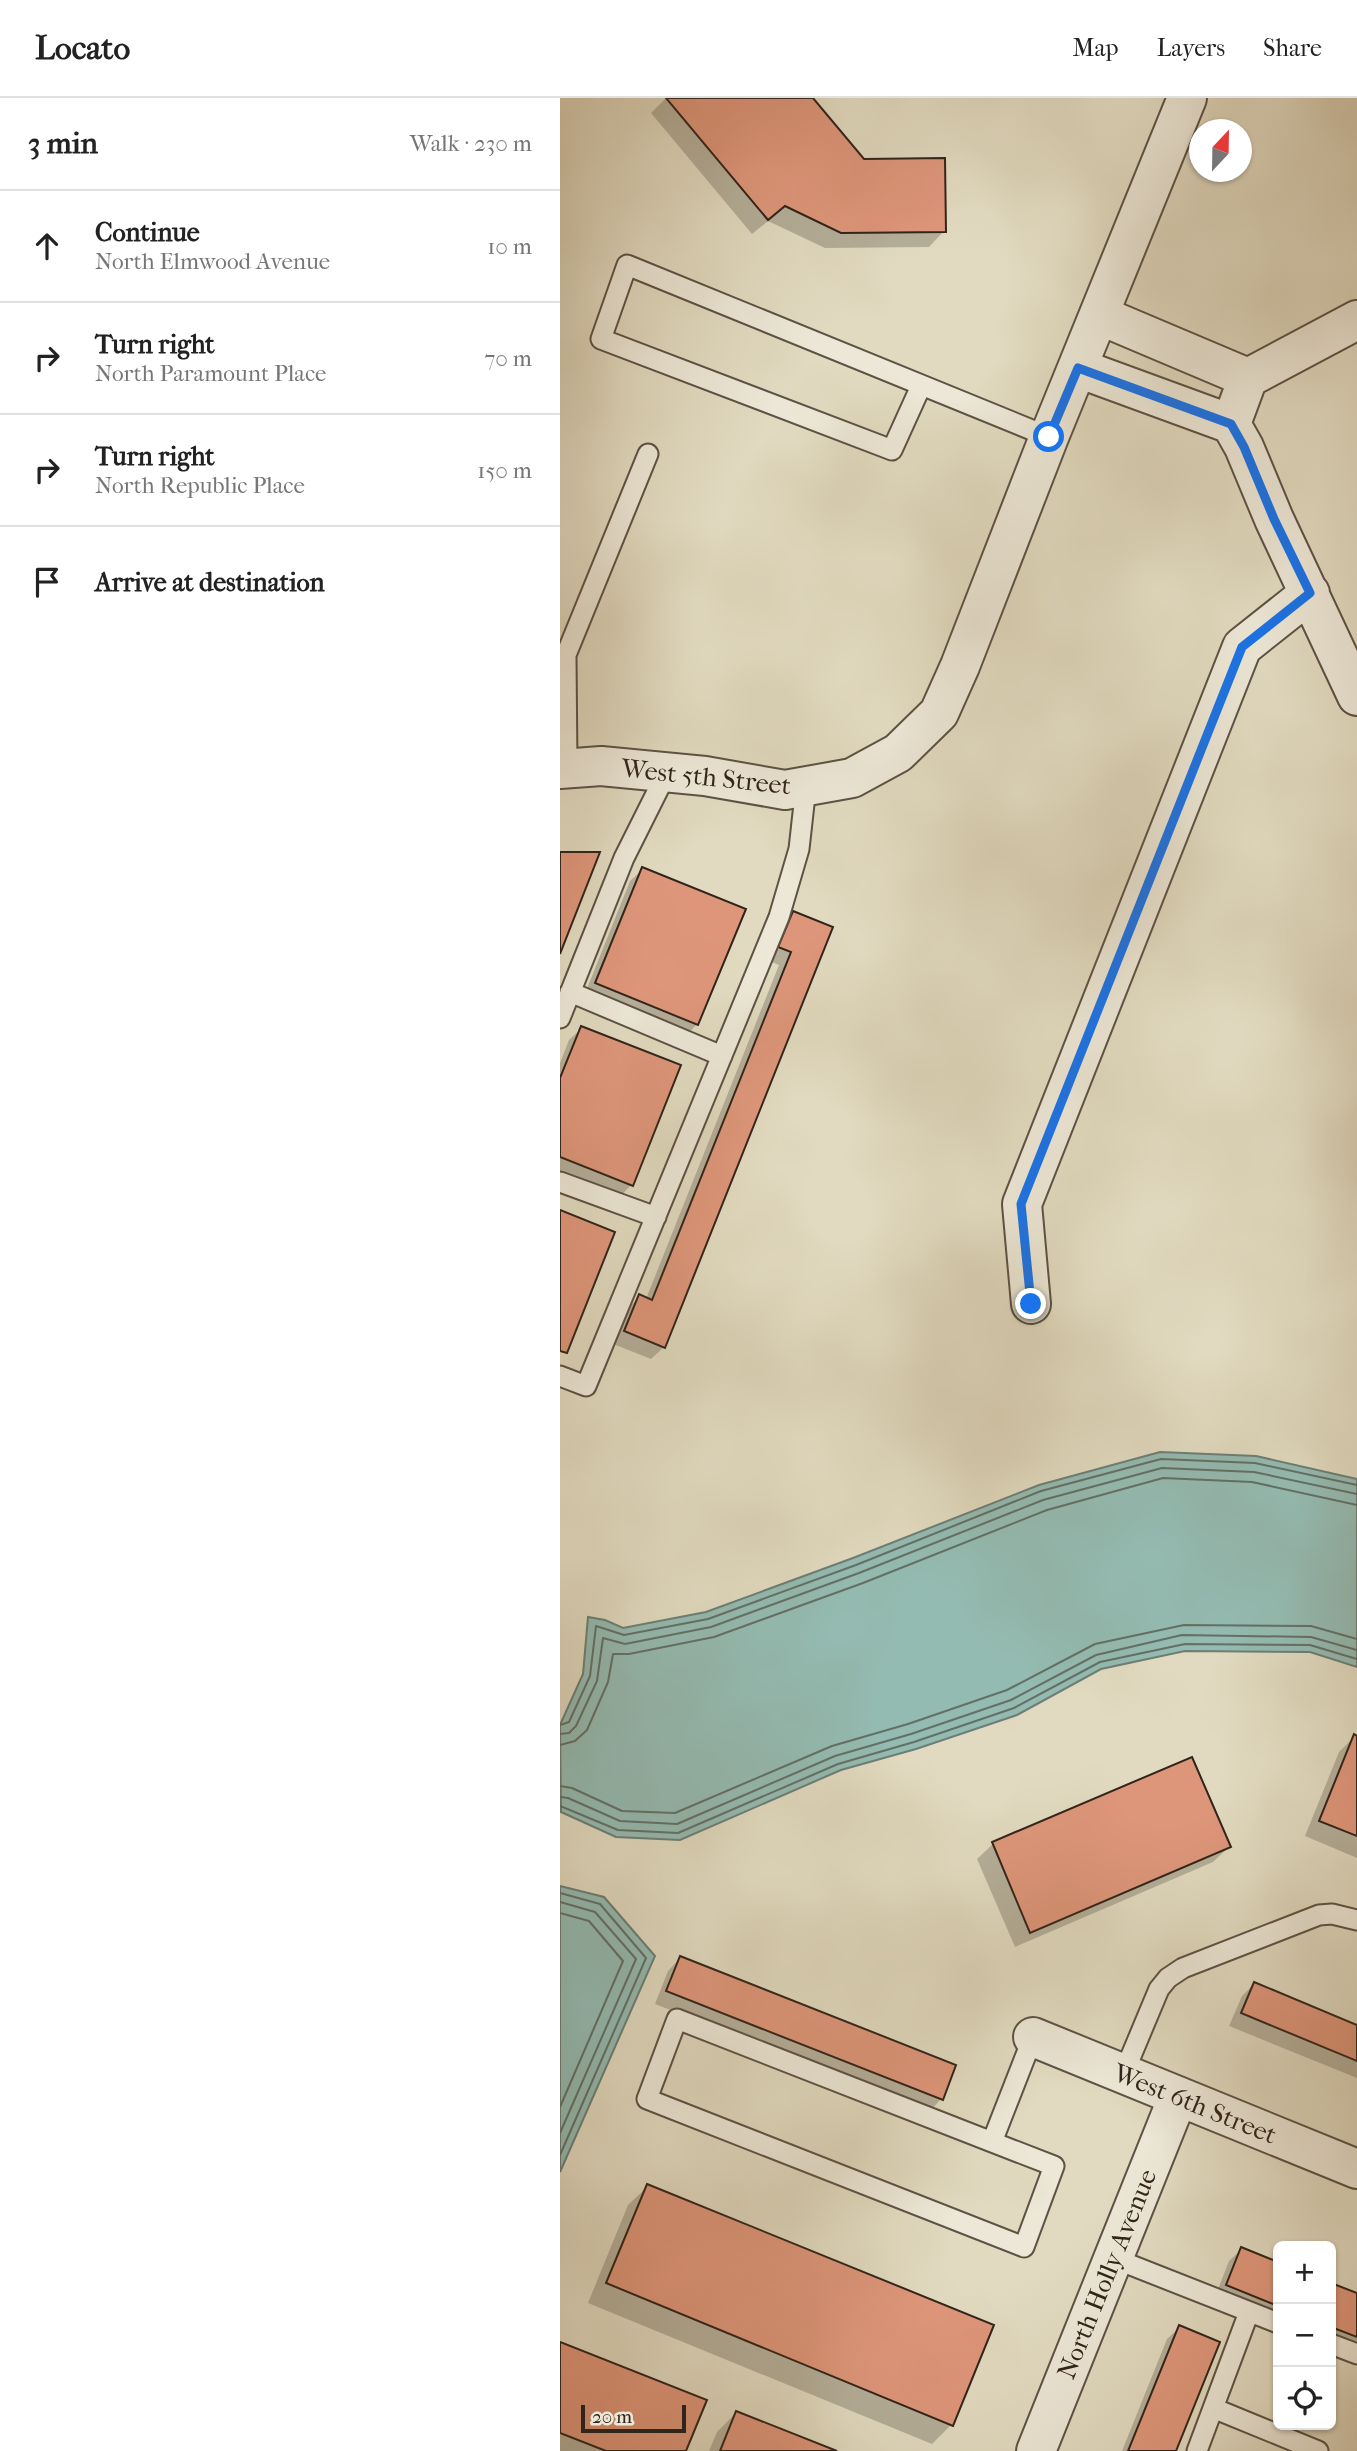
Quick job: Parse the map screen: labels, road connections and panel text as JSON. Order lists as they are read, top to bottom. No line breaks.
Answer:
{"streets":{"street":["West 5th Street","West 6th Street","North Holly Avenue"]},"crossings":[["West 6th Street","North Holly Avenue"]],"scale_bar":"20 m","north":"top","page":{"header":"Locato","nav":["Map","Layers","Share"],"heading":["3 min","Walk · 230 m"],"list":[["Continue","North Elmwood Avenue","10 m"],["Turn right","North Paramount Place","70 m"],["Turn right","North Republic Place","150 m"],"Arrive at destination"],"map_buttons":["+","−"],"scale":"20 m"}}
